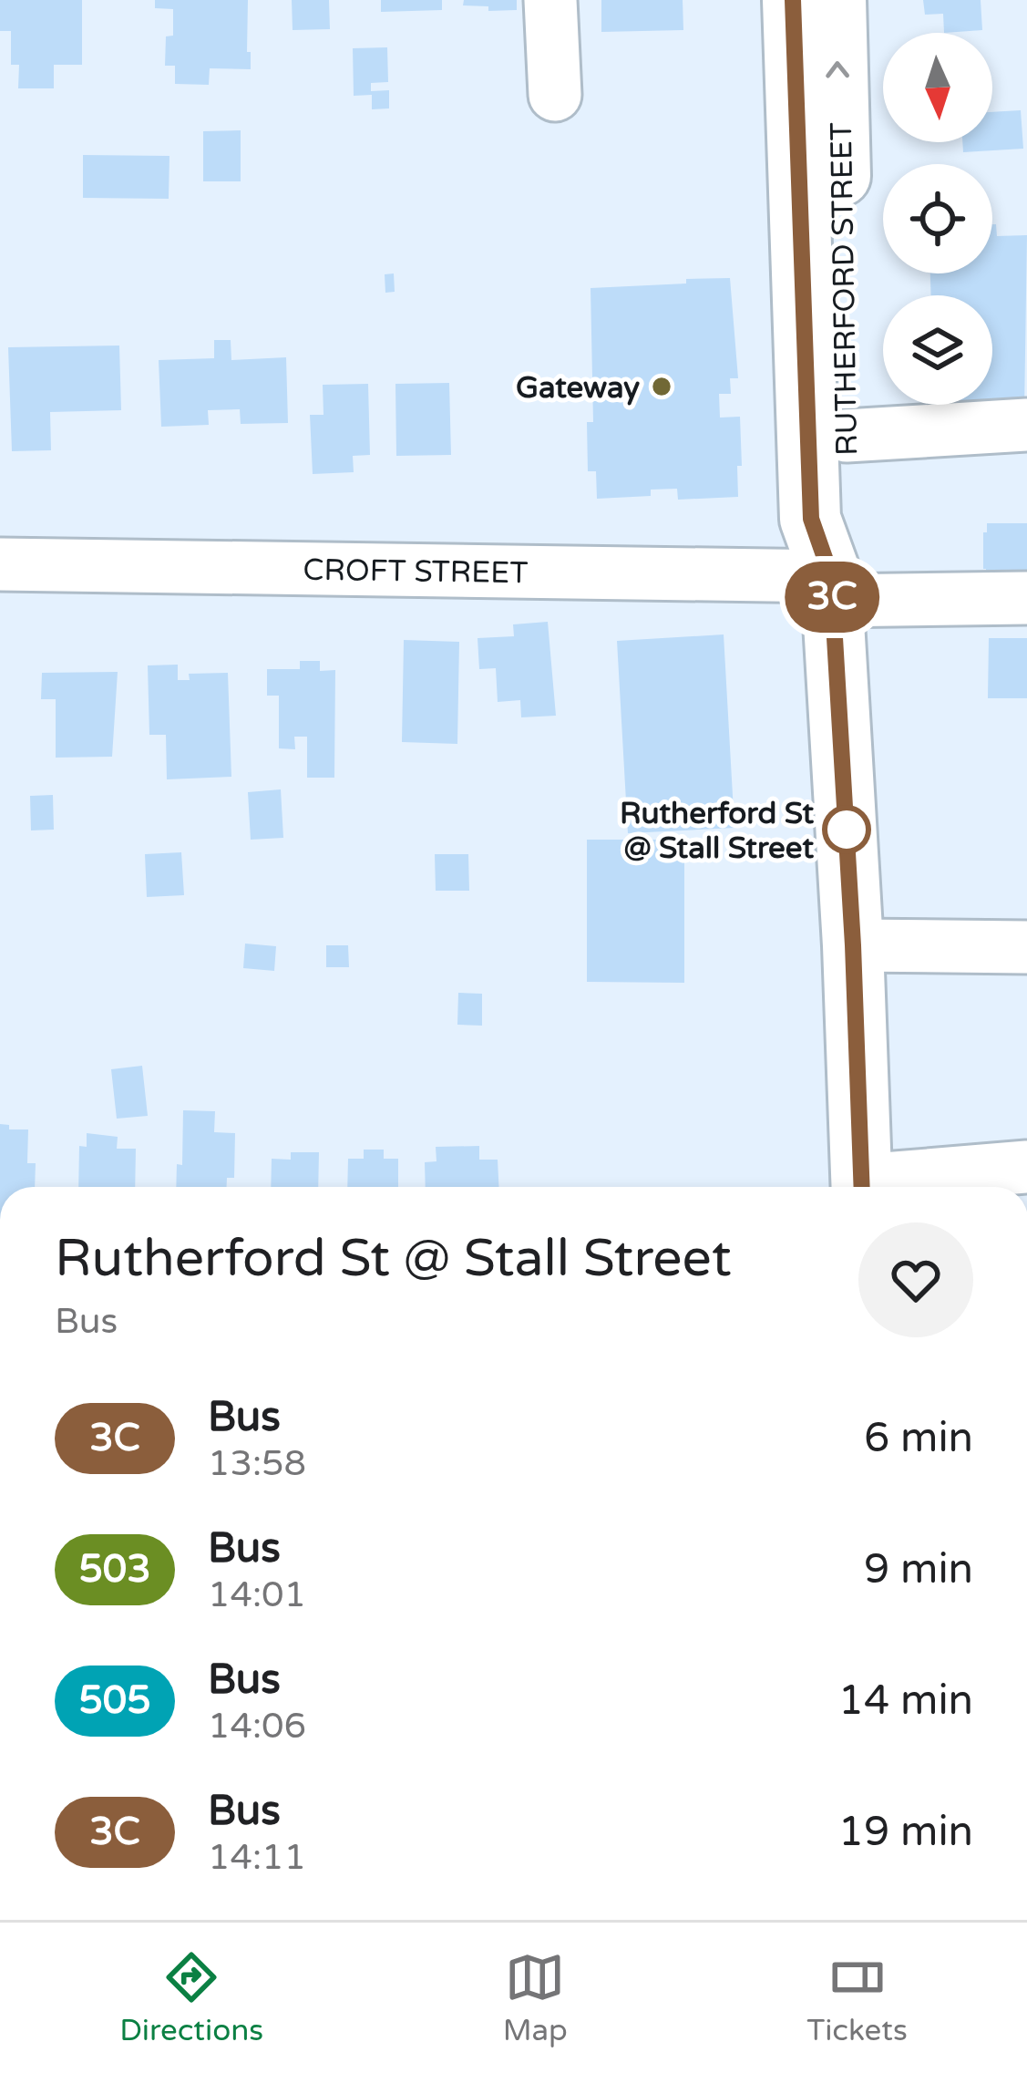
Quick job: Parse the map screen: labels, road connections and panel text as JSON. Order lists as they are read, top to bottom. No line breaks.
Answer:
{"streets":{"highway":["RUTHERFORD STREET"],"street":["CROFT STREET"]},"crossings":[["RUTHERFORD STREET","CROFT STREET"]],"places":["Gateway","Rutherford St @ Stall Street"],"lines":["bus line 3C"],"north":"bottom","page":{"on_map":"3C","heading":["Rutherford St @ Stall Street","Bus"],"list":[{"mark":"3C","name":"Bus","note":"13:58","value":"6 min"},{"mark":"503","name":"Bus","note":"14:01","value":"9 min"},{"mark":"505","name":"Bus","note":"14:06","value":"14 min"},{"mark":"3C","name":"Bus","note":"14:11","value":"19 min"}],"tabs":["Directions","Map","Tickets"]}}
